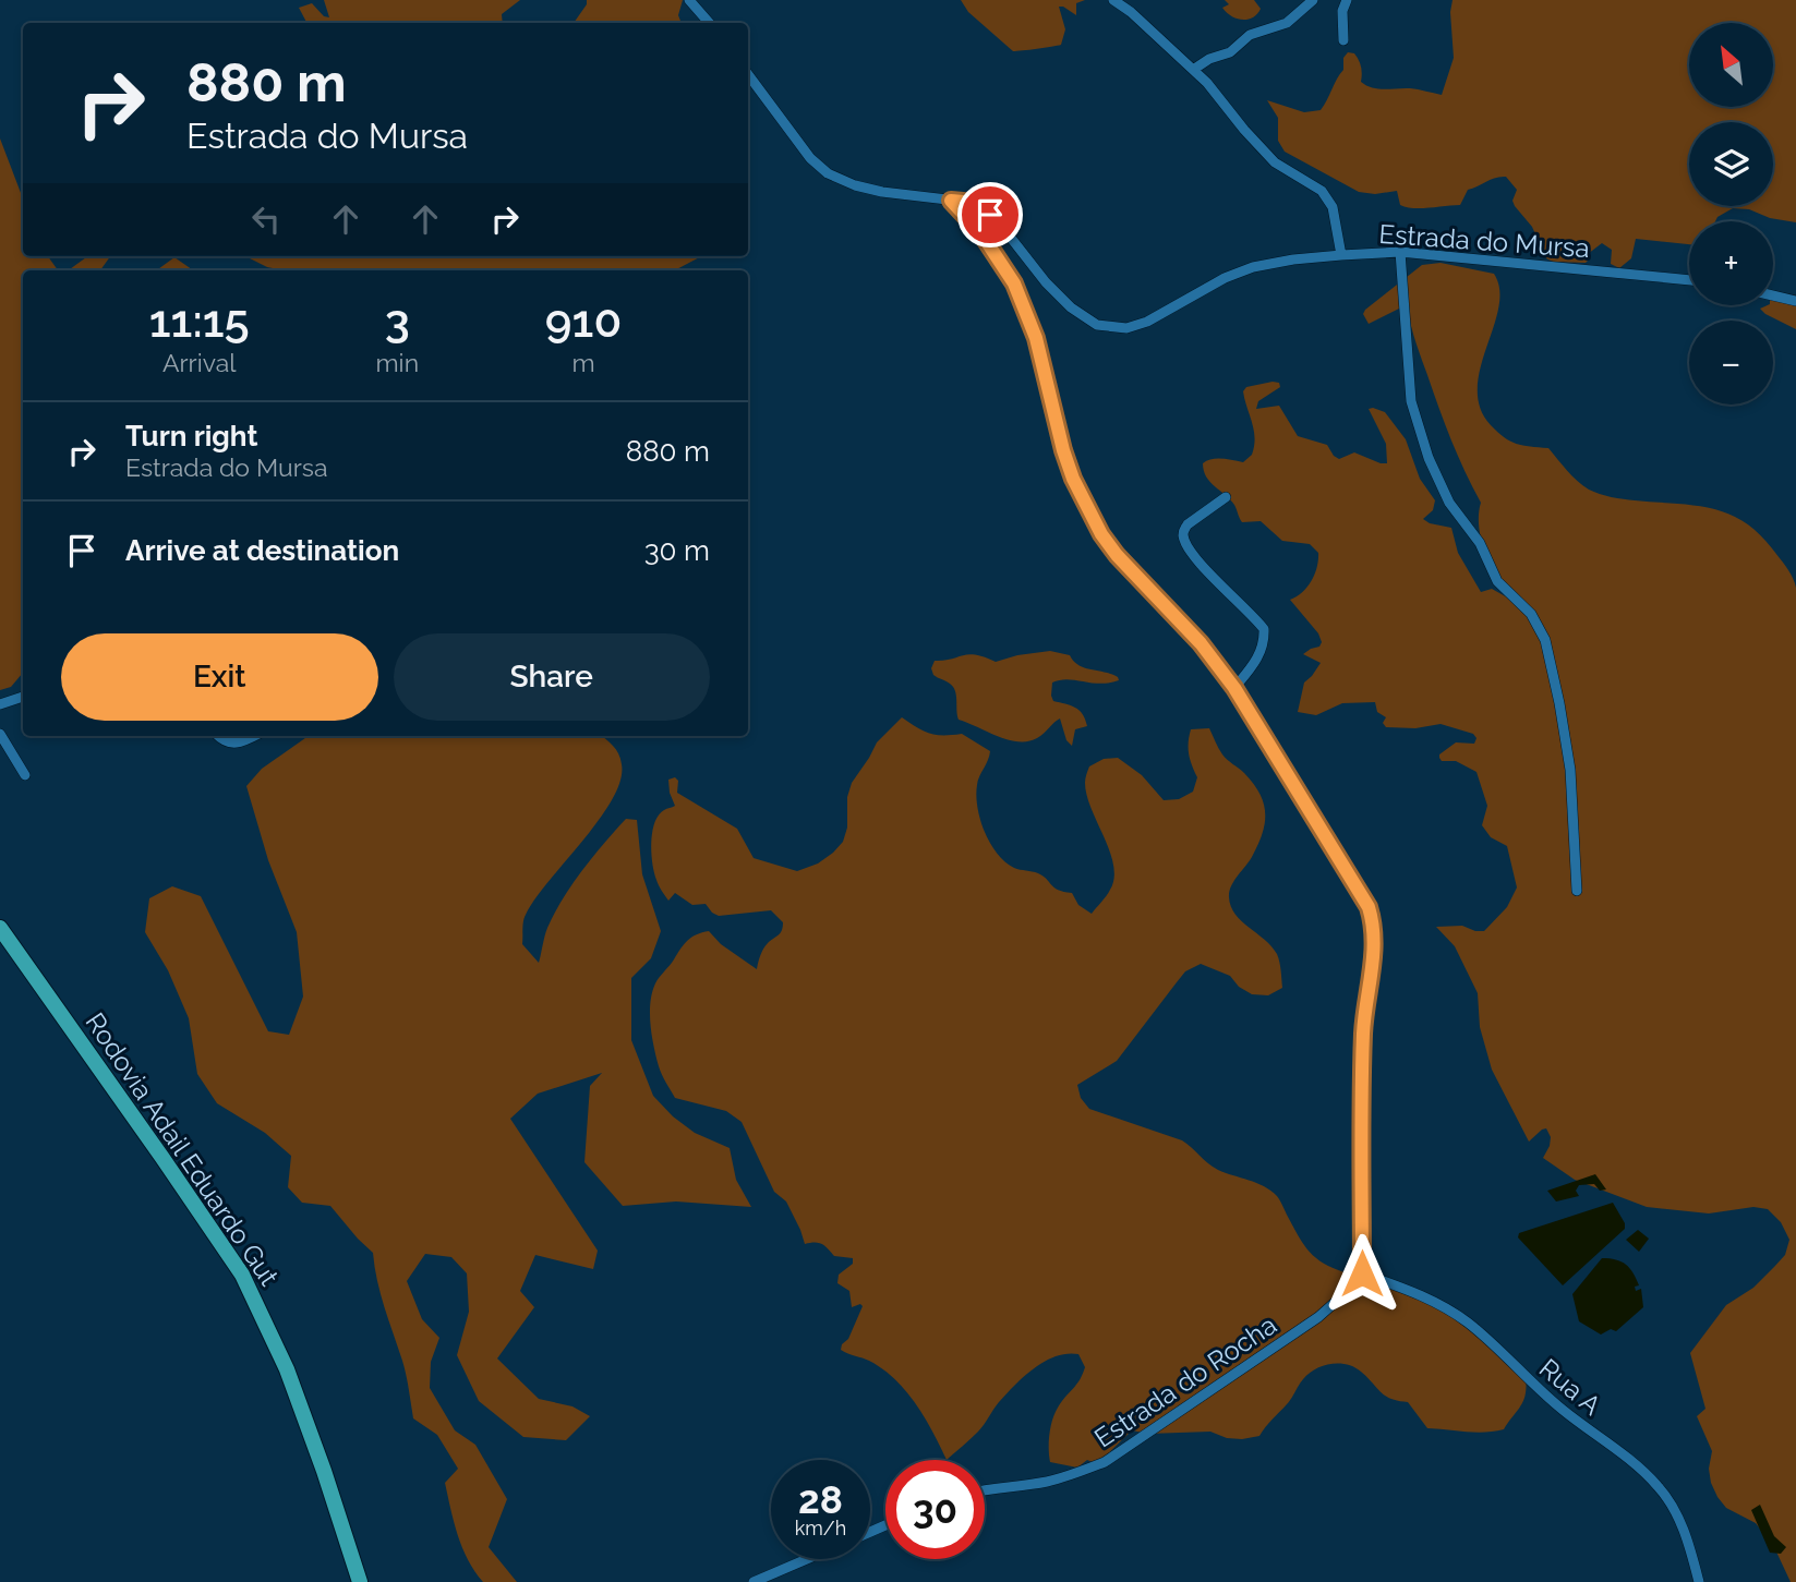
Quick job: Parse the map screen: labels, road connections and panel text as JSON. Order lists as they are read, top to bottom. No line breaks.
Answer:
{"streets":{"main road":["Rodovia Adail Eduardo Gut"],"street":["Estrada do Mursa","Estrada do Rocha","Rua A"]},"crossings":[["Estrada do Rocha","Rua A"]],"north":"top left","page":{"map_buttons":["+","−"],"turn":["880 m","Estrada do Mursa"],"eta":["11:15","Arrival","3","min","910","m"],"list":[{"name":"Turn right","note":"Estrada do Mursa","value":"880 m"},{"name":"Arrive at destination","value":"30 m"}],"buttons":["Exit","Share"],"speed":"28 km/h","limit":"30"}}
